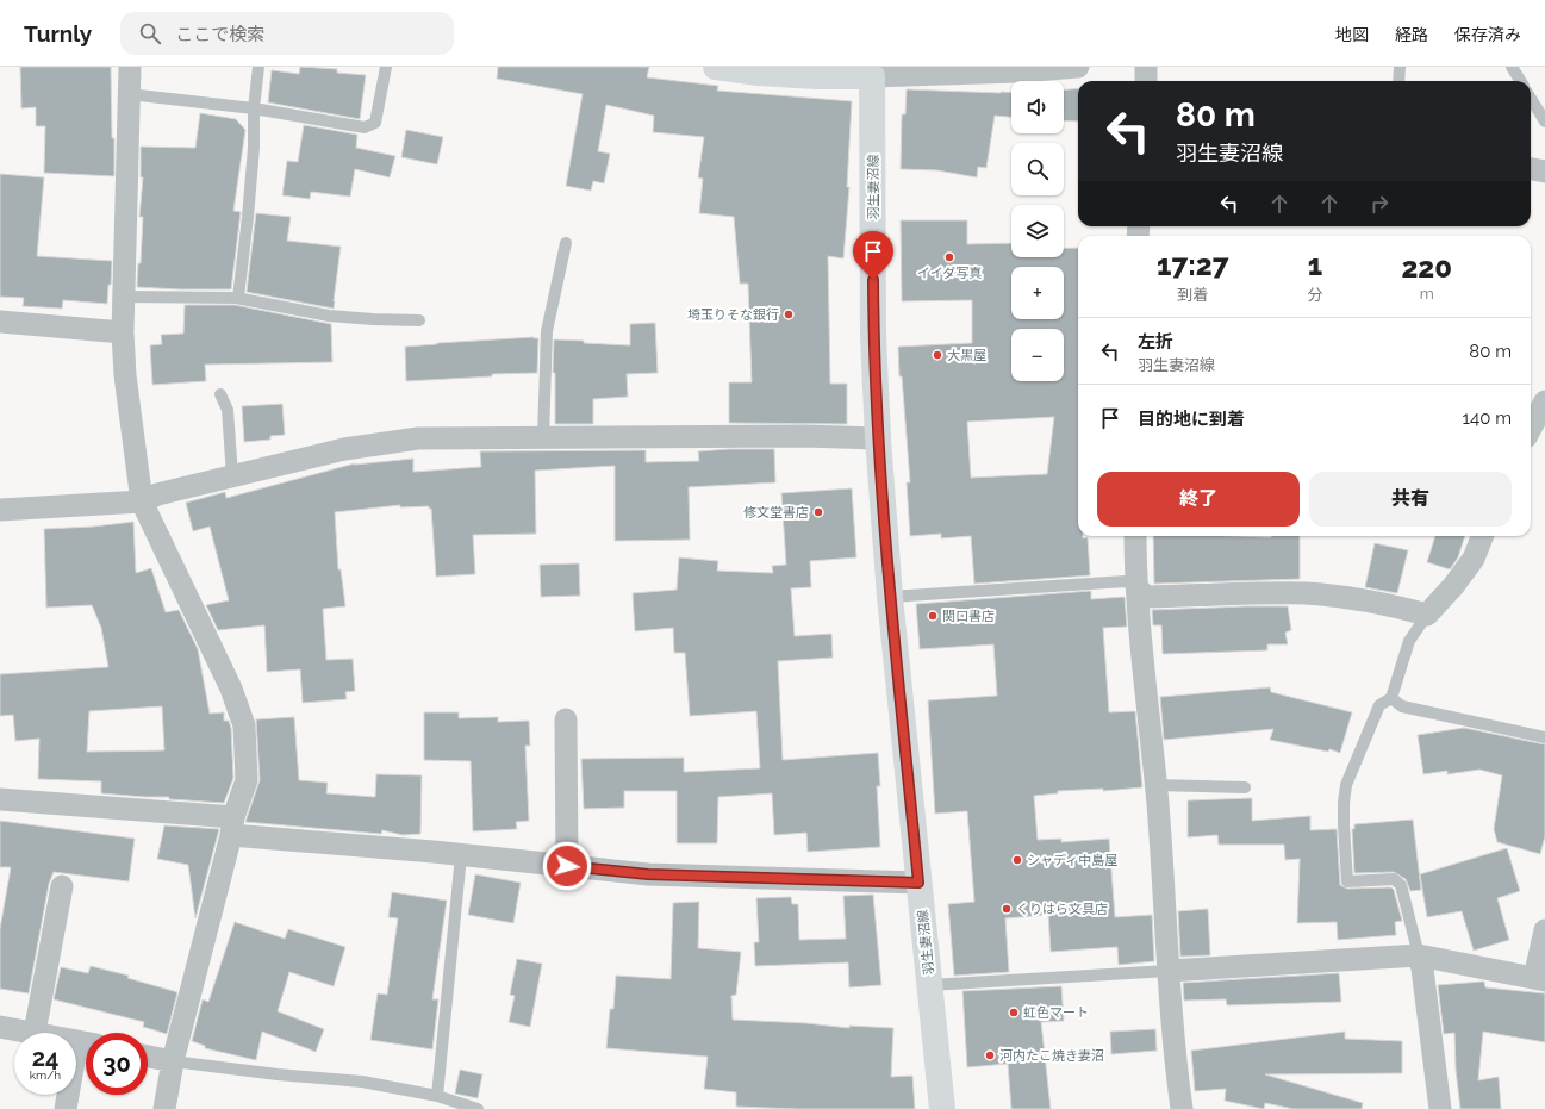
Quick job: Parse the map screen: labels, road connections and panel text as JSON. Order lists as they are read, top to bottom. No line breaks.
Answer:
{"streets":{"main road":["羽生妻沼線"]},"places":["イイダ写真","埼玉りそな銀行","大黒屋","修文堂書店","関口書店","シャディ中島屋","くりはら文具店","虹色マート","河内たこ焼き妻沼"],"page":{"header":"Turnly","search":"ここで検索","nav":["地図","経路","保存済み"],"map_buttons":["+","−"],"turn":["80 m","羽生妻沼線"],"eta":["17:27","到着","1","分","220","m"],"list":[{"name":"左折","note":"羽生妻沼線","value":"80 m"},{"name":"目的地に到着","value":"140 m"}],"buttons":["終了","共有"],"speed":"24 km/h","limit":"30"}}
